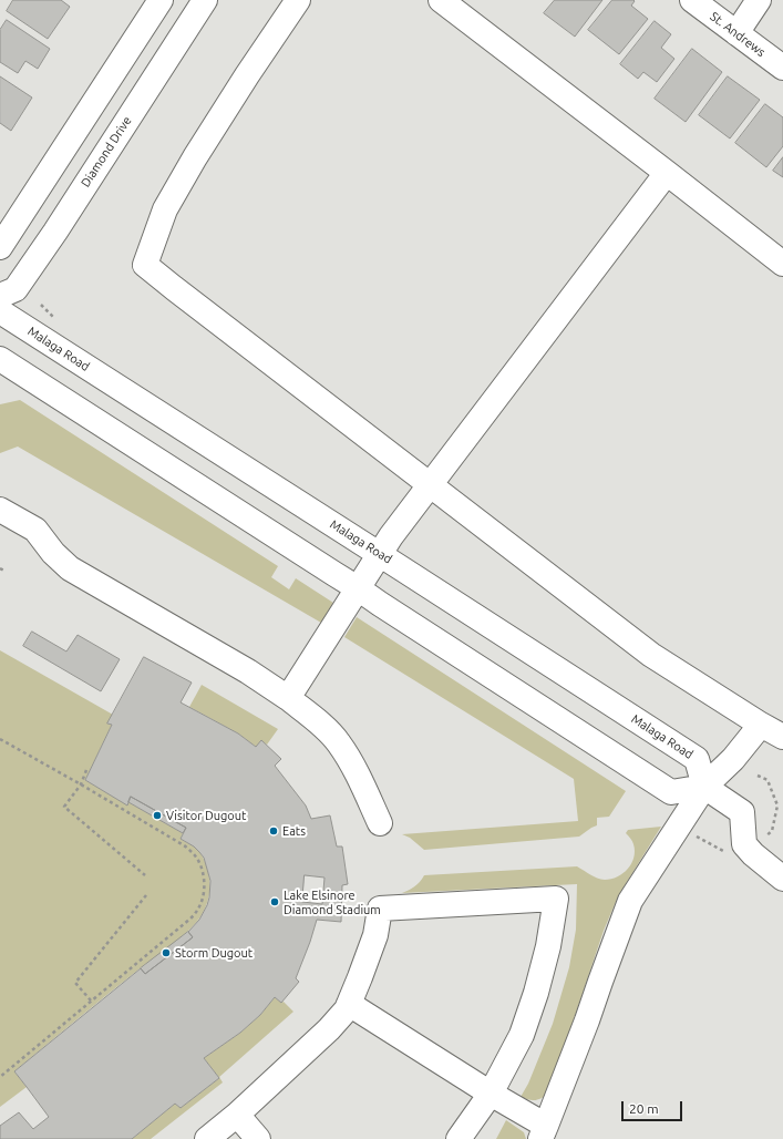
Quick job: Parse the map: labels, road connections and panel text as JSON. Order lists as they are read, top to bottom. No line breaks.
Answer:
{"streets":{"street":["St. Andrews","Diamond Drive","Malaga Road"]},"places":["Visitor Dugout","Eats","Lake Elsinore Diamond Stadium","Storm Dugout"],"scale_bar":"20 m"}
